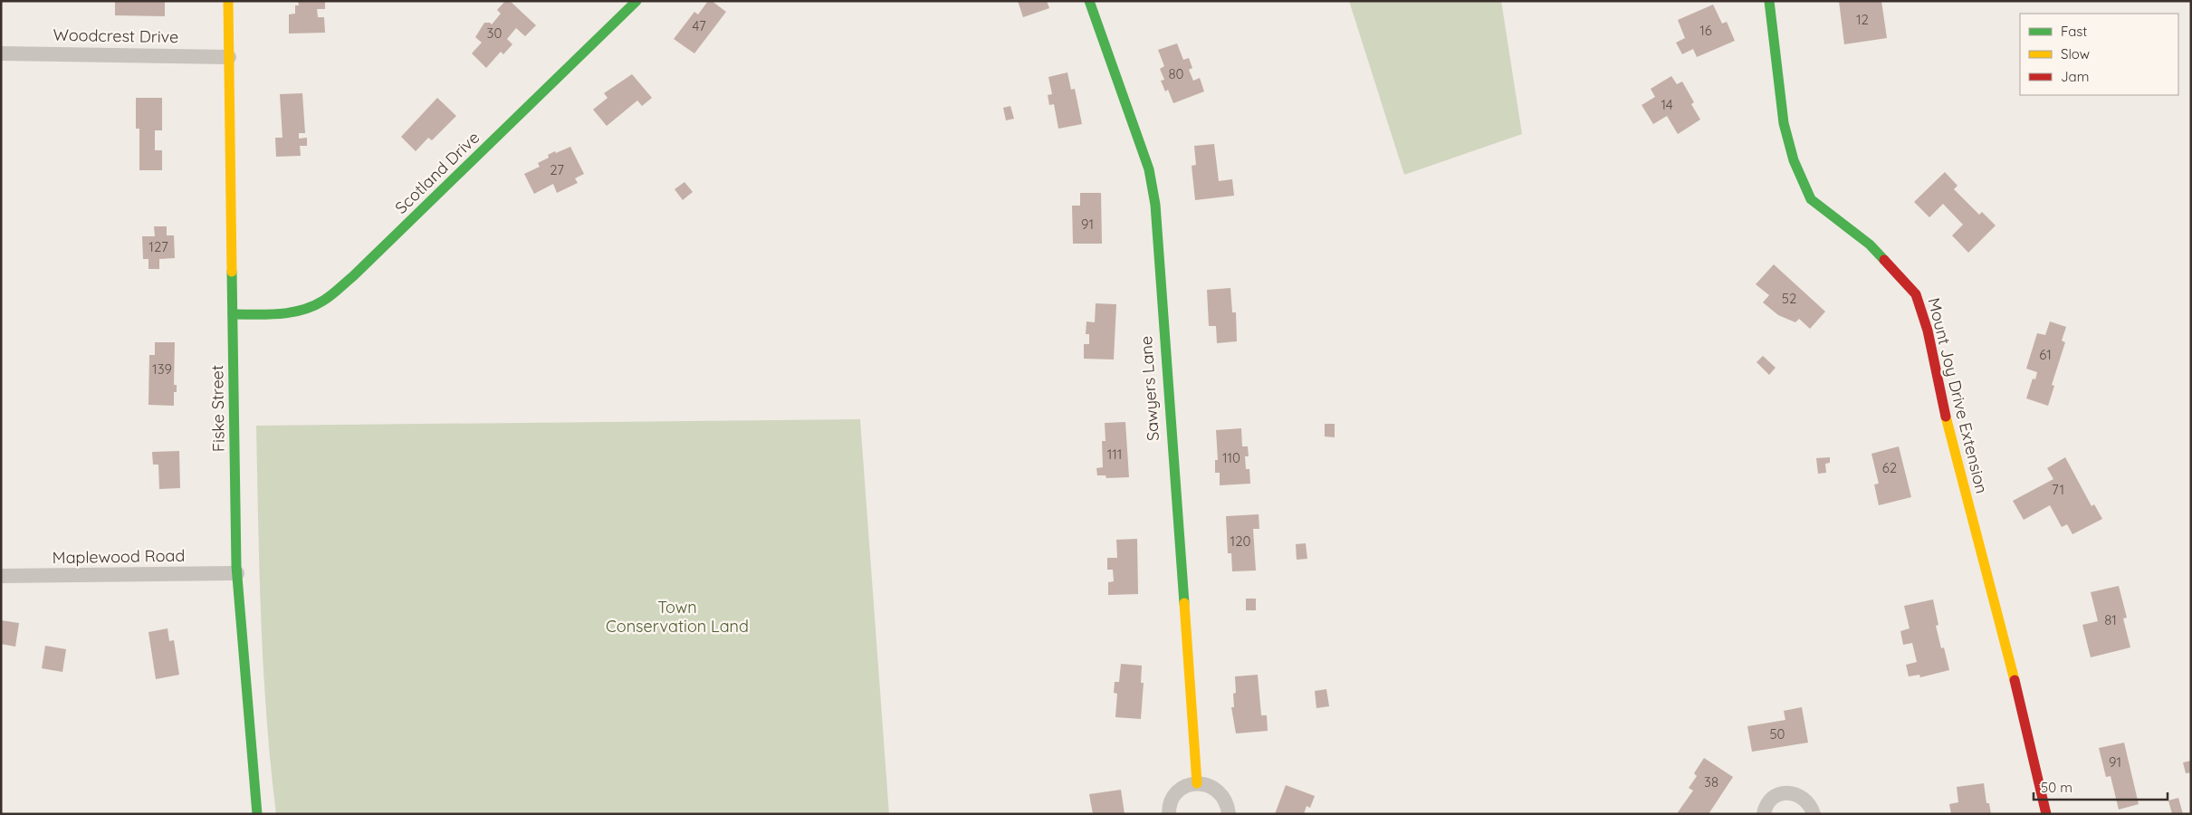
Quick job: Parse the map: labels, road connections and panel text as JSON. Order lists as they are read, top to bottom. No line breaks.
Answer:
{"streets":{"street":["Woodcrest Drive","Scotland Drive","Sawyers Lane","Mount Joy Drive Extension","Fiske Street","Maplewood Road"]},"crossings":[["Woodcrest Drive","Fiske Street"],["Scotland Drive","Fiske Street"],["Fiske Street","Maplewood Road"]],"parks":["Town Conservation Land"],"house_numbers":["12","47","16","30","80","14","27","91","127","52","61","139","111","110","62","71","120","81","50","91","38"],"legend":["Fast","Slow","Jam"],"scale_bar":"50 m"}
